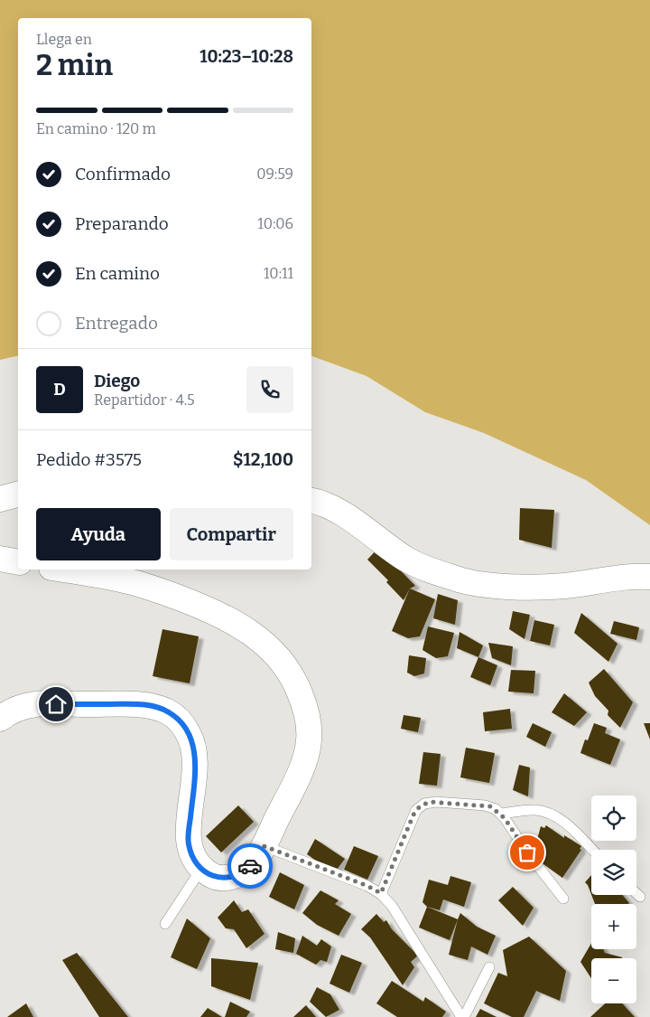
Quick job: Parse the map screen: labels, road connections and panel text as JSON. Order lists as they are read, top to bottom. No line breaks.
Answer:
{"page":{"heading":["2 min","Llega en","10:23–10:28"],"panel":["Diego","Repartidor · 4.5","Pedido #3575","$12,100"],"bar":"En camino · 120 m","list":[["Confirmado","09:59"],["Preparando","10:06"],["En camino","10:11"],"Entregado"],"round":"D","buttons":["Ayuda","Compartir"],"map_buttons":["+","−"]}}
